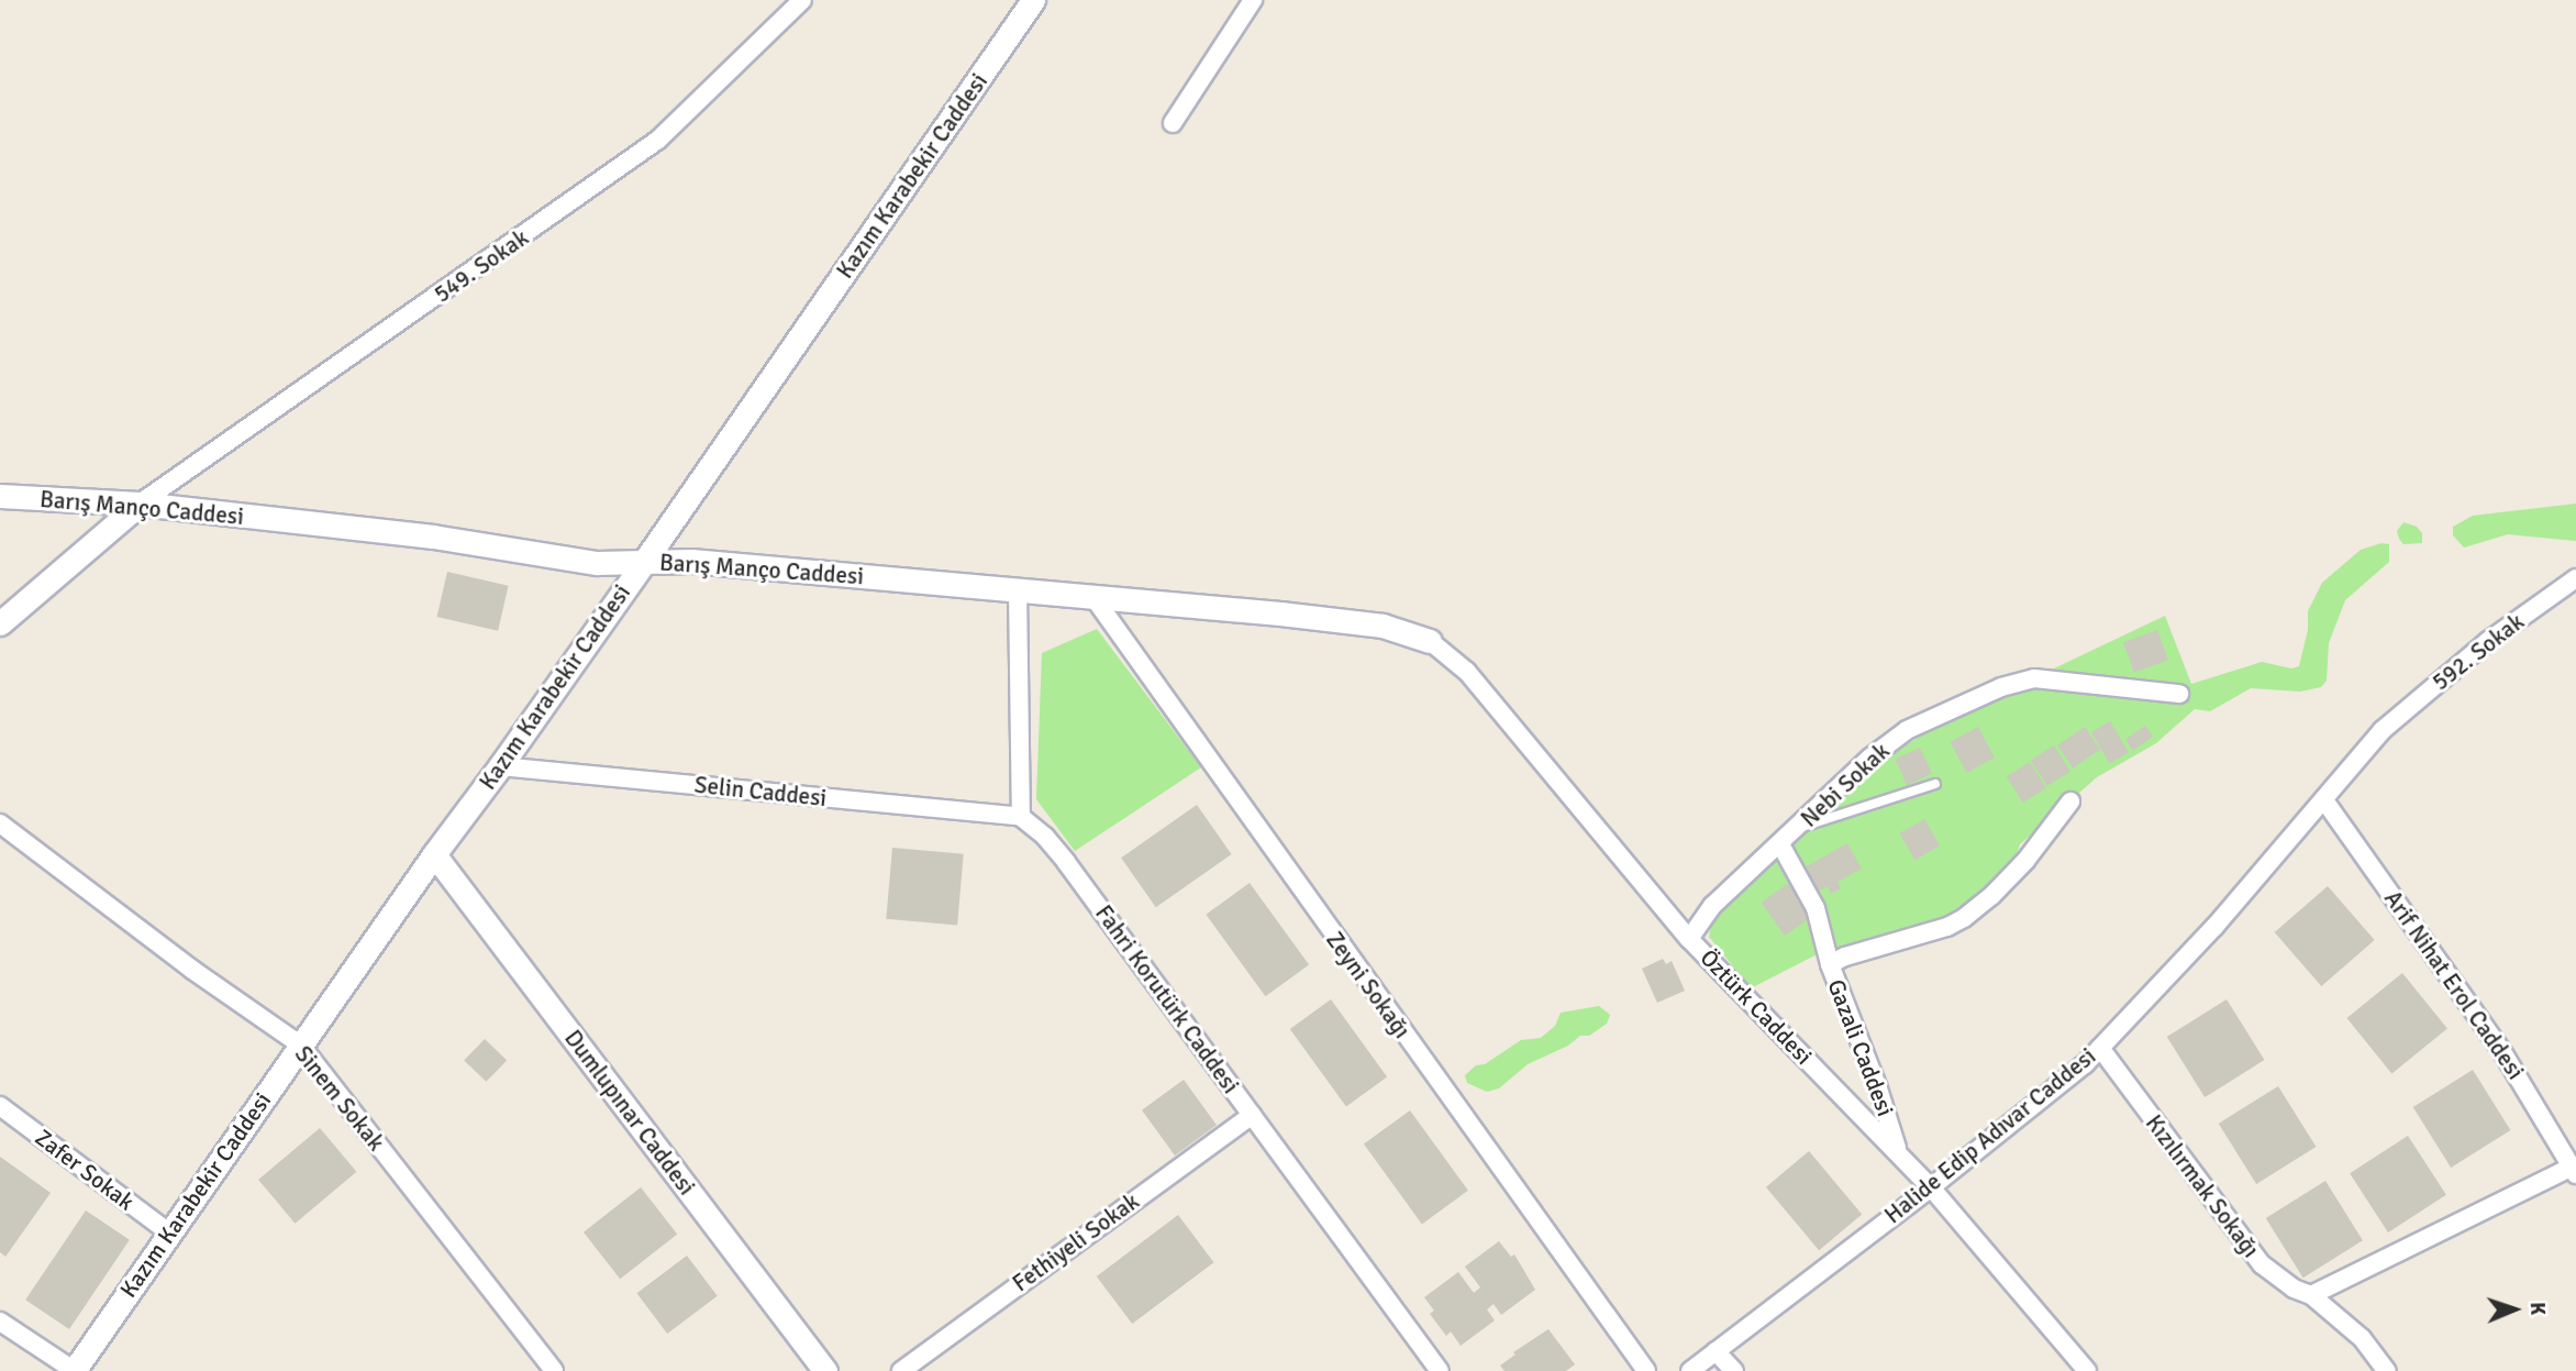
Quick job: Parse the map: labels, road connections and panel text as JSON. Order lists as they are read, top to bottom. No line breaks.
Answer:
{"streets":{"street":["Kazım Karabekir Caddesi","549. Sokak","Barış Manço Caddesi","592. Sokak","Nebi Sokak","Selin Caddesi","Zeyni Sokağı","Arif Nihat Erol Caddesi","Fahri Korutürk Caddesi","Öztürk Caddesi","Gazali Caddesi","Sinem Sokak","Dumlupınar Caddesi","Halide Edip Adıvar Caddesi","Zafer Sokak","Kızılırmak Sokağı","Fethiyeli Sokak"]},"crossings":[["Kazım Karabekir Caddesi","Barış Manço Caddesi"],["Kazım Karabekir Caddesi","Selin Caddesi"],["Kazım Karabekir Caddesi","Sinem Sokak"],["Kazım Karabekir Caddesi","Dumlupınar Caddesi"],["Kazım Karabekir Caddesi","Zafer Sokak"],["549. Sokak","Barış Manço Caddesi"],["Barış Manço Caddesi","Zeyni Sokağı"],["Barış Manço Caddesi","Öztürk Caddesi"],["592. Sokak","Halide Edip Adıvar Caddesi"],["Nebi Sokak","Öztürk Caddesi"],["Selin Caddesi","Fahri Korutürk Caddesi"],["Arif Nihat Erol Caddesi","Halide Edip Adıvar Caddesi"],["Fahri Korutürk Caddesi","Fethiyeli Sokak"],["Öztürk Caddesi","Gazali Caddesi"],["Öztürk Caddesi","Halide Edip Adıvar Caddesi"],["Halide Edip Adıvar Caddesi","Kızılırmak Sokağı"]],"north":"right"}
